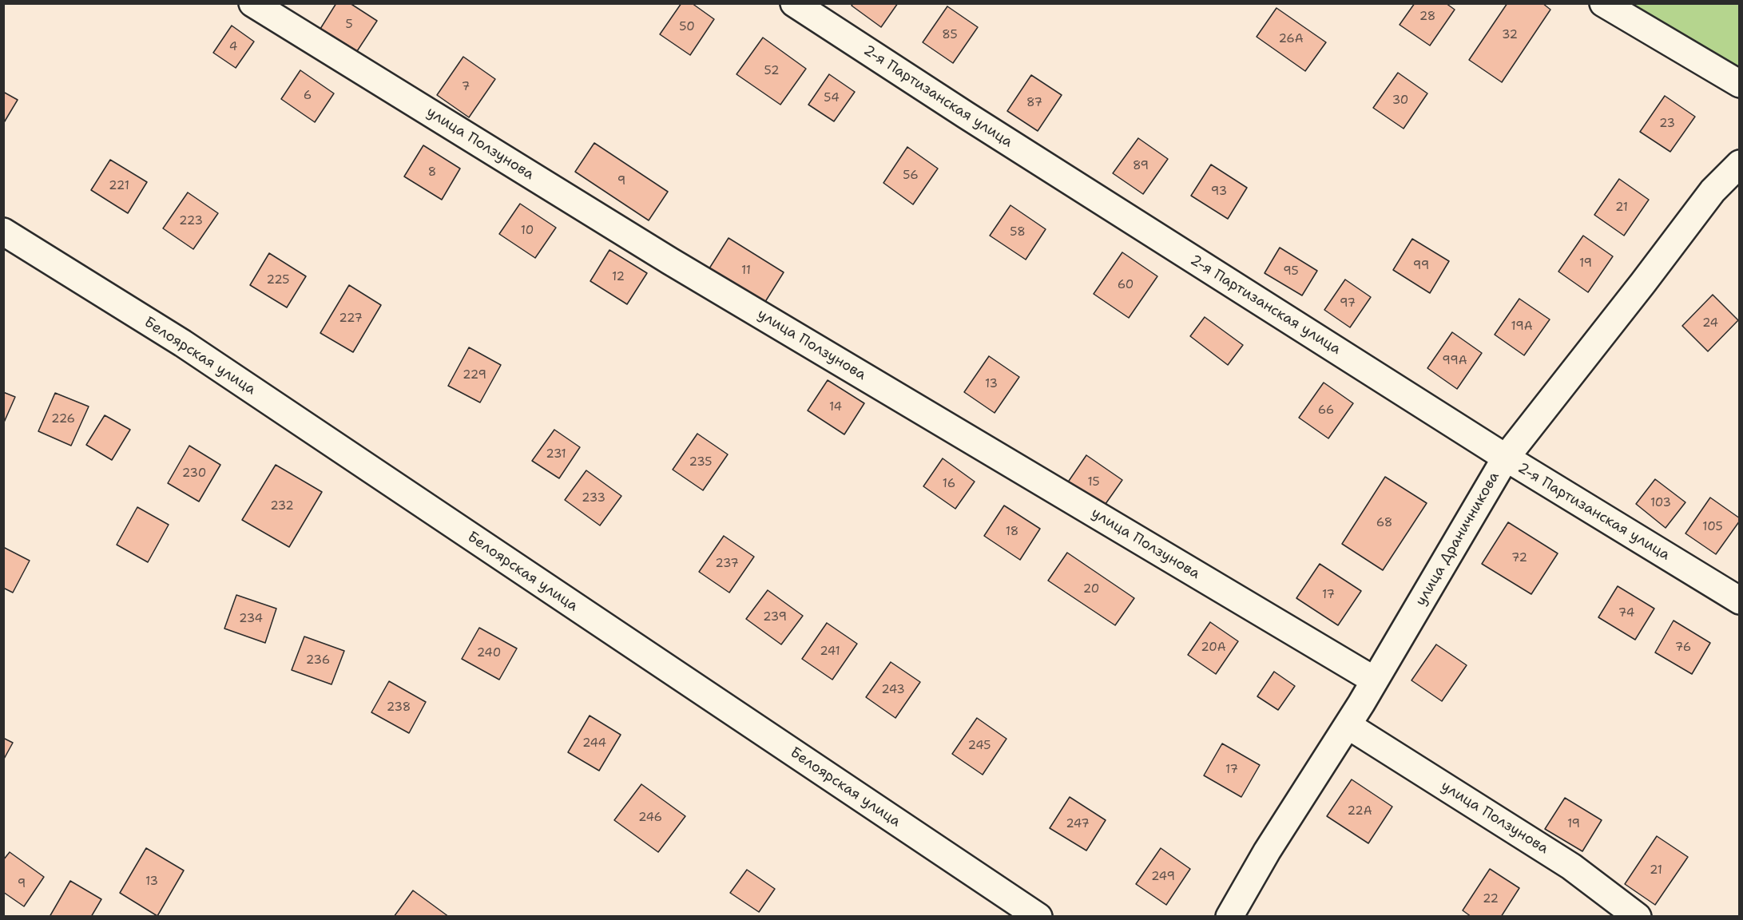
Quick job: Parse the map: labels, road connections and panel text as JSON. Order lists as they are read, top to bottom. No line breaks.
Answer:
{"streets":{"street":["2-я Партизанская улица","улица Ползунова","Белоярская улица","улица Драничникова"]},"crossings":[["2-я Партизанская улица","улица Драничникова"],["улица Ползунова","улица Драничникова"]],"house_numbers":["28","5","50","85","32","26А","4","52","7","6","54","30","87","23","89","8","56","9","221","93","21","223","10","58","19","99","11","95","12","225","60","97","227","24","19А","99А","229","13","14","66","226","231","235","230","15","16","233","103","232","68","105","18","72","237","20","17","74","239","234","20А","76","241","240","236","243","238","244","245","17","22А","246","247","19","21","249","13","9","22"]}
